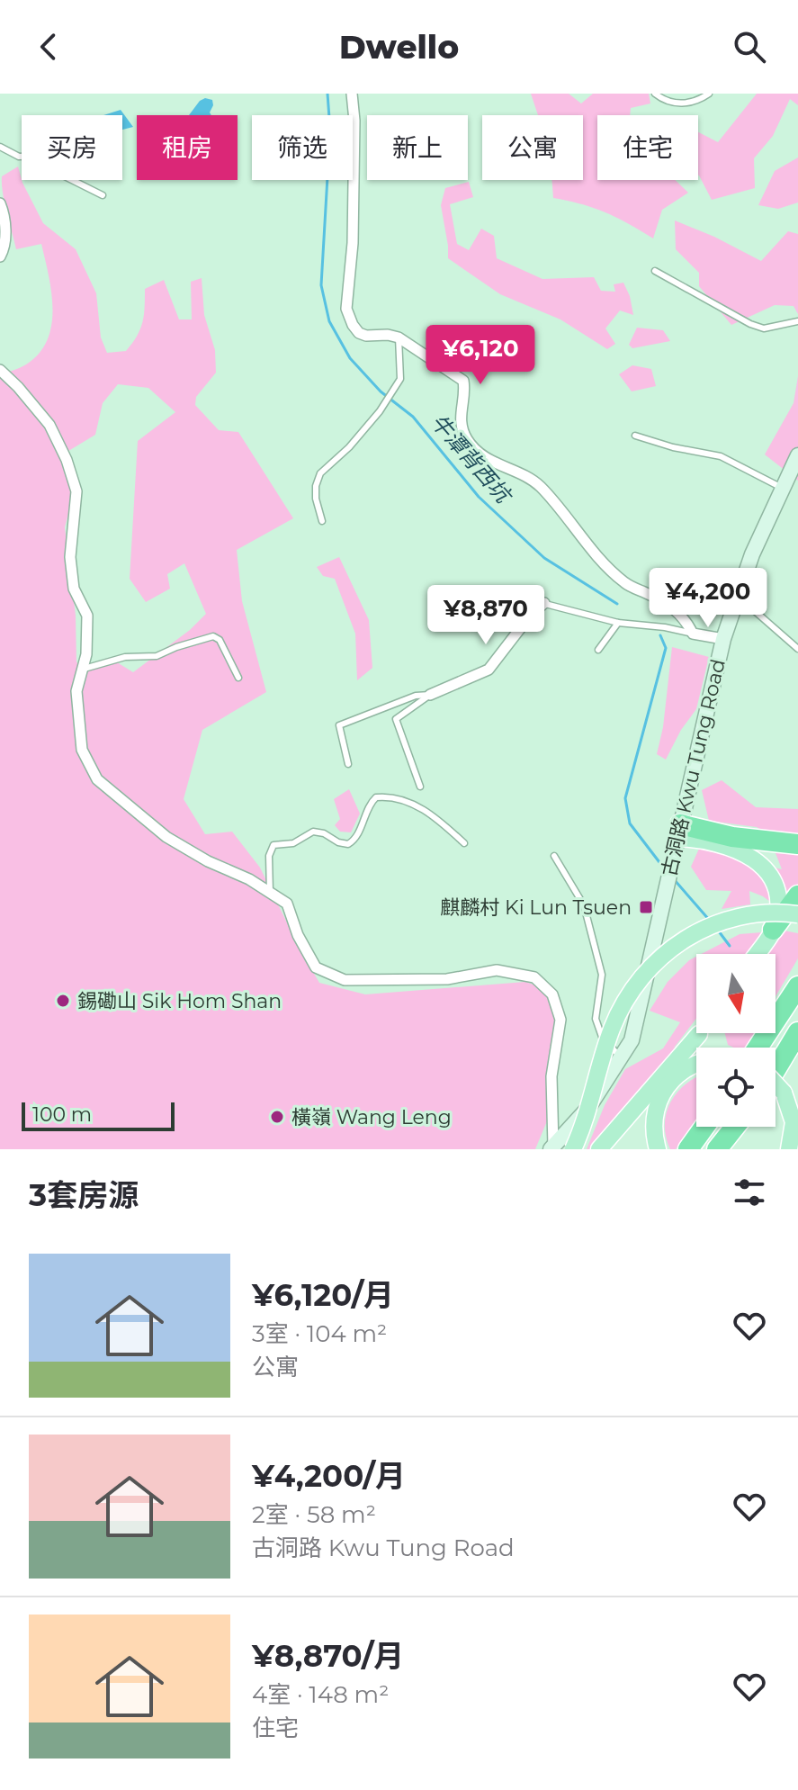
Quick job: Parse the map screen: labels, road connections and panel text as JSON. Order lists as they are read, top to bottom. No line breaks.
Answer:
{"streets":{"street":["古洞路 Kwu Tung Road"]},"water":["牛潭背西坑"],"places":{"transit":["麒麟村 Ki Lun Tsuen"],"other":["錫磡山 Sik Hom Shan","橫嶺 Wang Leng"]},"scale_bar":"100 m","north":"bottom","page":{"header":"Dwello","chip":["买房","租房","筛选","新上","公寓","住宅"],"price":["¥6,120","¥4,200","¥8,870"],"scale":"100 m","heading":"3套房源","list":[{"name":"¥6,120/月","note":"3室 · 104 m² · 公寓"},{"name":"¥4,200/月","note":"2室 · 58 m² · 古洞路 Kwu Tung Road"},{"name":"¥8,870/月","note":"4室 · 148 m² · 住宅"}]}}
